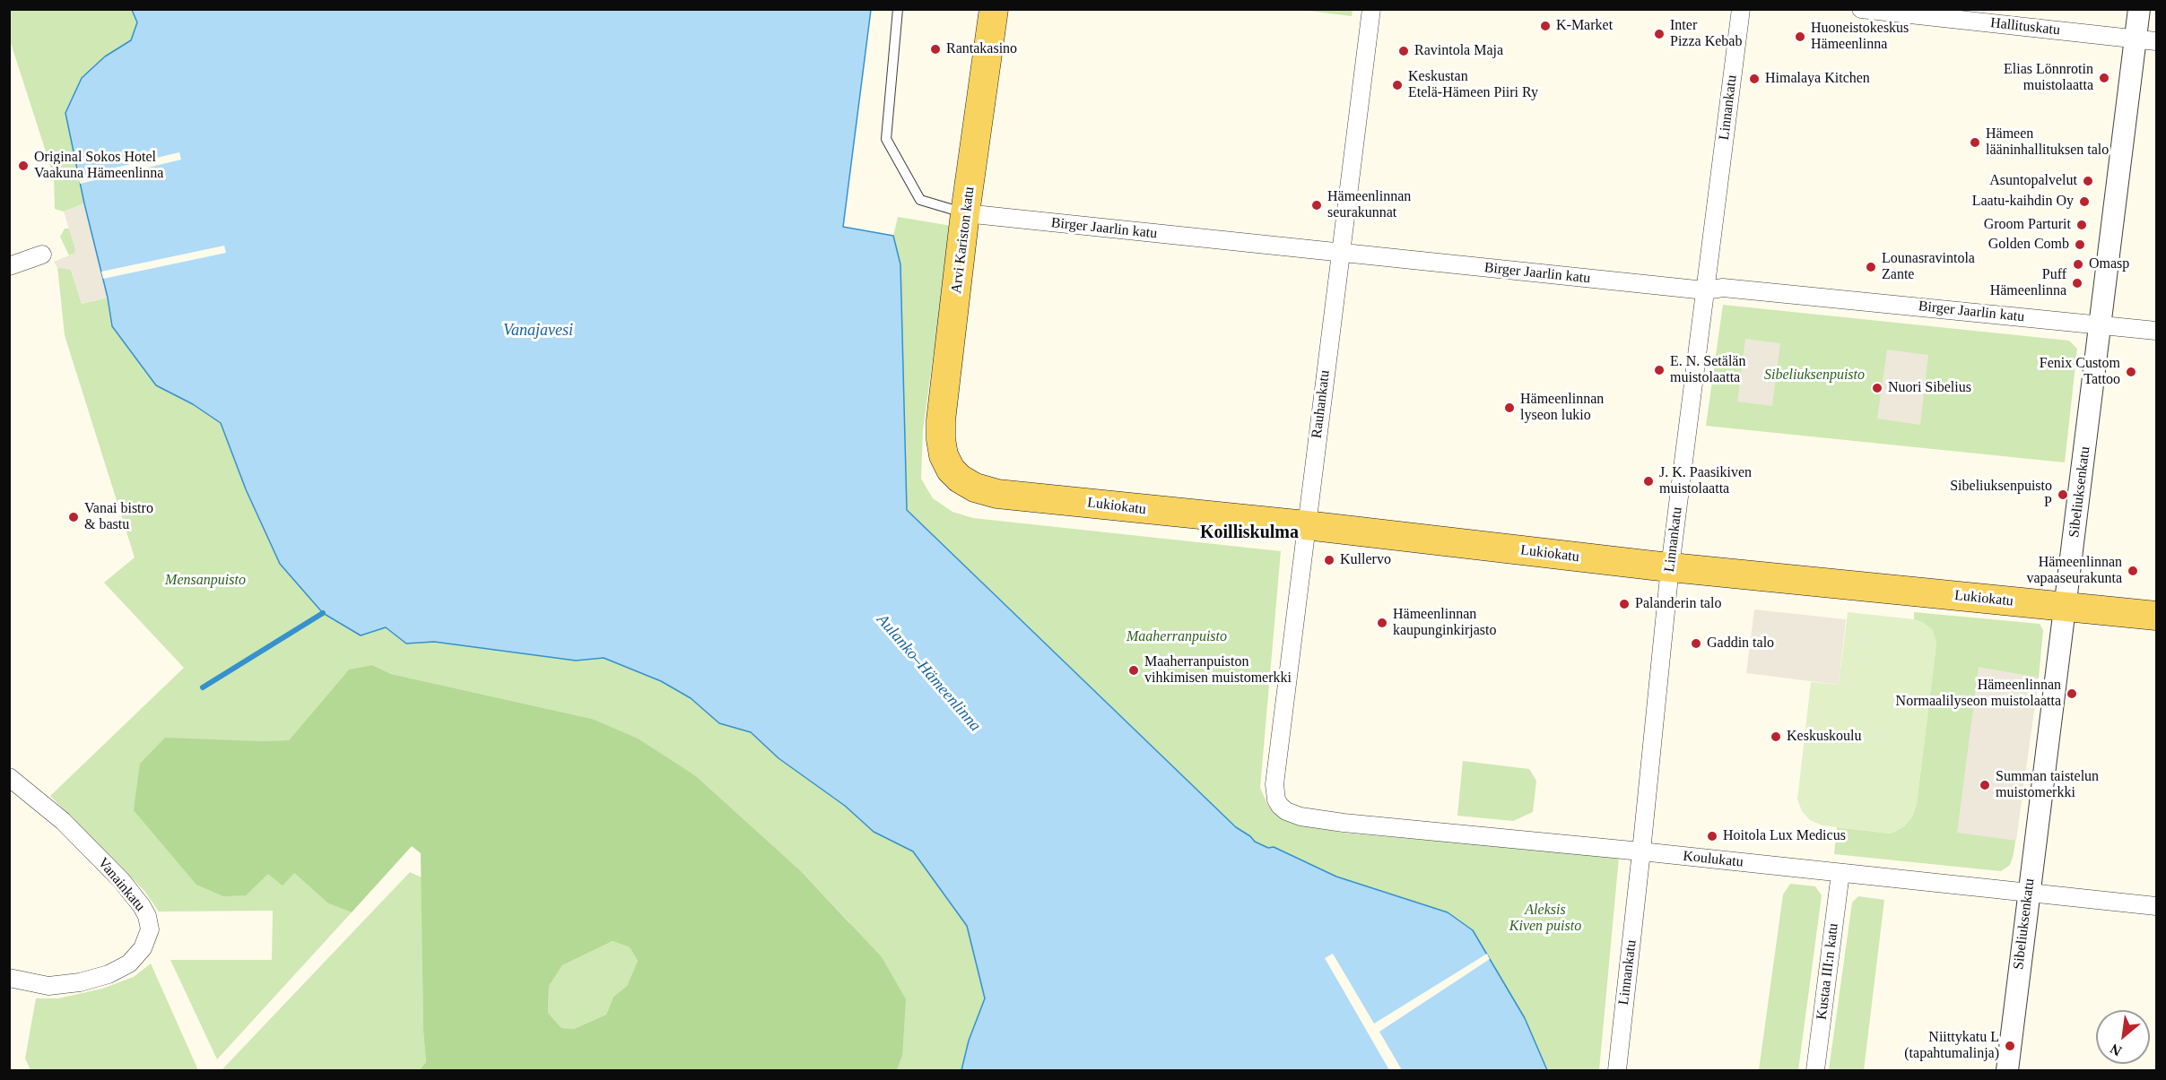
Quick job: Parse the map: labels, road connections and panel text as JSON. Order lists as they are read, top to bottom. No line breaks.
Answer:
{"streets":{"main road":["Arvi Kariston katu","Lukiokatu"],"street":["Hallituskatu","Linnankatu","Birger Jaarlin katu","Rauhankatu","Sibeliuksenkatu","Koulukatu","Vanainkatu","Kustaa III:n katu"]},"crossings":[["Hallituskatu","Sibeliuksenkatu"],["Linnankatu","Birger Jaarlin katu"],["Linnankatu","Lukiokatu"],["Linnankatu","Koulukatu"],["Birger Jaarlin katu","Arvi Kariston katu"],["Birger Jaarlin katu","Rauhankatu"],["Birger Jaarlin katu","Sibeliuksenkatu"],["Arvi Kariston katu","Lukiokatu"],["Rauhankatu","Lukiokatu"],["Rauhankatu","Koulukatu"],["Sibeliuksenkatu","Lukiokatu"],["Sibeliuksenkatu","Koulukatu"],["Koulukatu","Kustaa III:n katu"]],"districts":["Koilliskulma"],"water":["Vanajavesi","Aulanko–Hämeenlinna"],"parks":["Sibeliuksenpuisto","Mensanpuisto","Maaherranpuisto","Aleksis Kiven puisto"],"places":["K-Market","Inter Pizza Kebab","Huoneistokeskus Hämeenlinna","Rantakasino","Ravintola Maja","Elias Lönnrotin muistolaatta","Himalaya Kitchen","Keskustan Etelä-Hämeen Piiri Ry","Hämeen lääninhallituksen talo","Original Sokos Hotel Vaakuna Hämeenlinna","Asuntopalvelut","Laatu-kaihdin Oy","Hämeenlinnan seurakunnat","Groom Parturit","Golden Comb","Omasp","Lounasravintola Zante","Puff Hämeenlinna","E. N. Setälän muistolaatta","Fenix Custom Tattoo","Nuori Sibelius","Hämeenlinnan lyseon lukio","J. K. Paasikiven muistolaatta","Sibeliuksenpuisto P","Vanai bistro & bastu","Kullervo","Hämeenlinnan vapaaseurakunta","Palanderin talo","Hämeenlinnan kaupunginkirjasto","Gaddin talo","Maaherranpuiston vihkimisen muistomerkki","Hämeenlinnan Normaalilyseon muistolaatta","Keskuskoulu","Summan taistelun muistomerkki","Hoitola Lux Medicus","Niittykatu L (tapahtumalinja)"],"north":"bottom left"}
